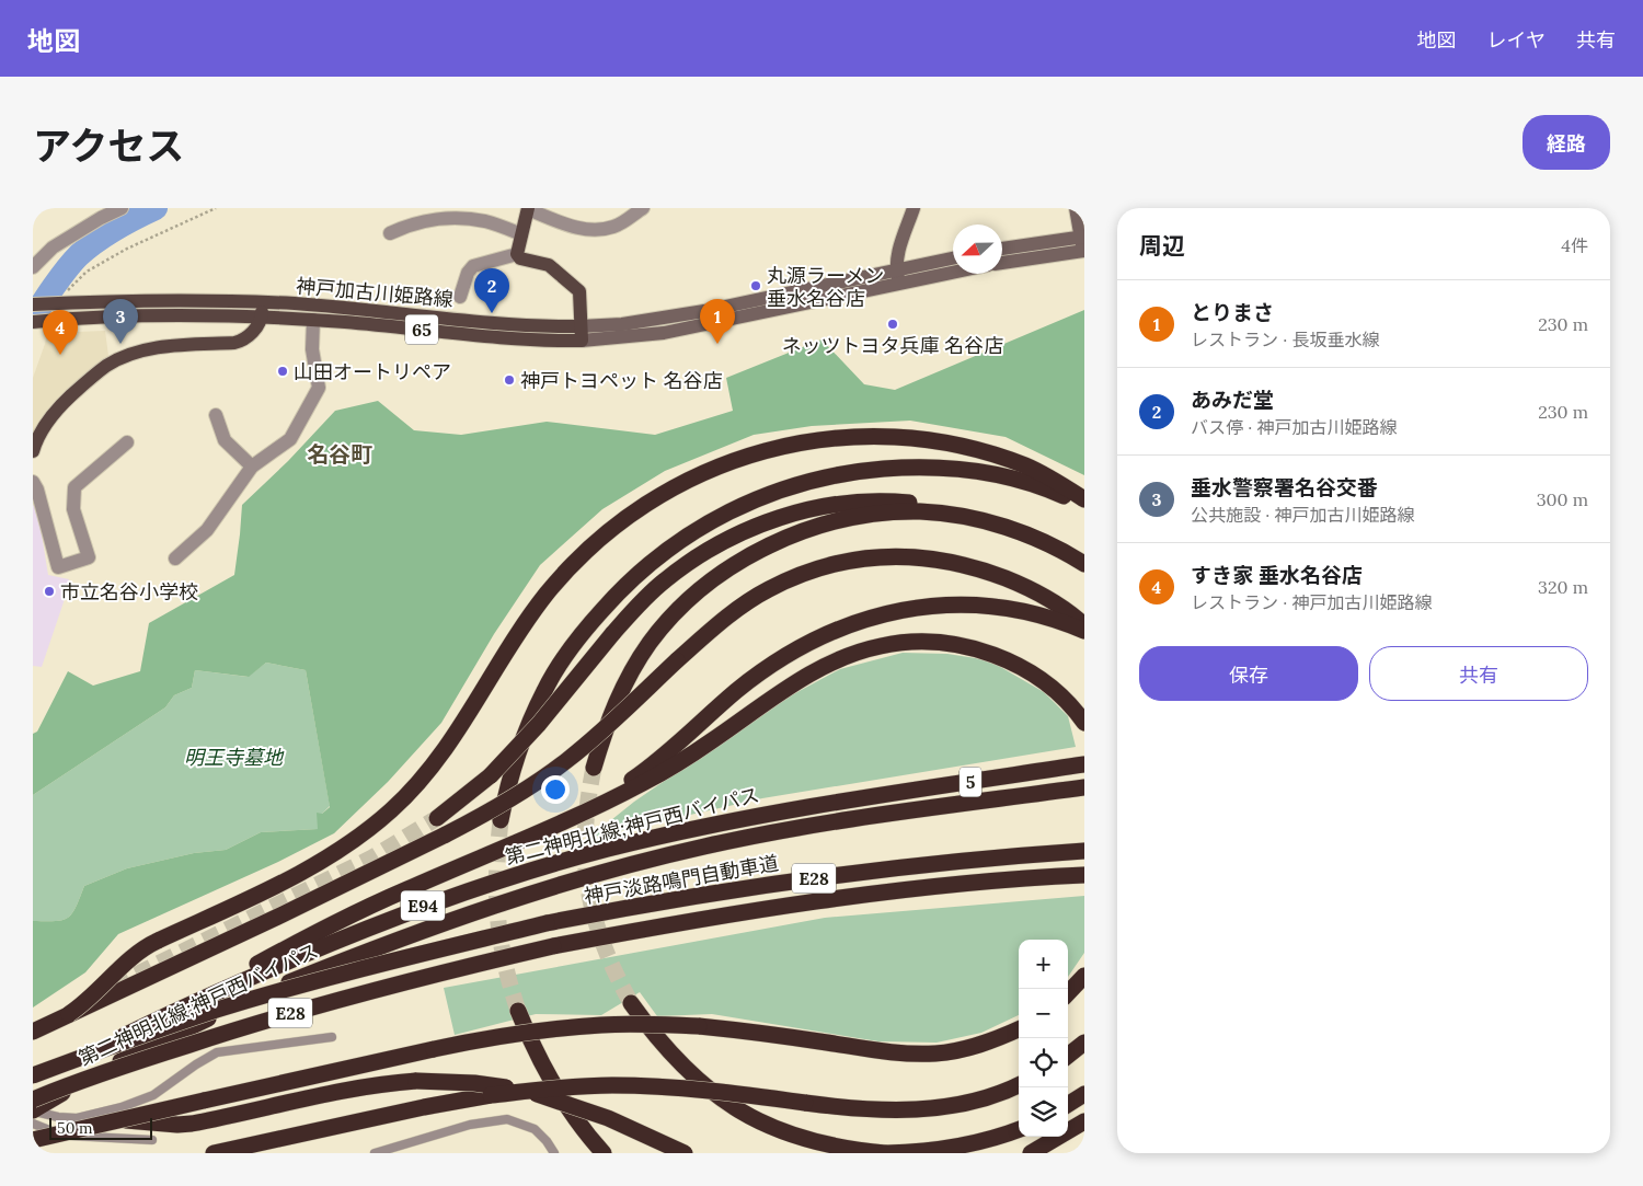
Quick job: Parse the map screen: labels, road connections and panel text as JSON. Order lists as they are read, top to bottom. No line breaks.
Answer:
{"streets":{"highway":["5","第二神明北線;神戸西バイパス","E28","神戸淡路鳴門自動車道","E94"],"main road":["神戸加古川姫路線","65"]},"crossings":[["5","第二神明北線;神戸西バイパス"],["第二神明北線;神戸西バイパス","神戸淡路鳴門自動車道"]],"districts":["名谷町"],"parks":["明王寺墓地"],"places":["丸源ラーメン 垂水名谷店","ネッツトヨタ兵庫 名谷店","山田オートリペア","神戸トヨペット 名谷店","市立名谷小学校"],"scale_bar":"50 m","north":"left","page":{"header":"地図","nav":["地図","レイヤ","共有"],"title":"アクセス","buttons":["経路",["保存","共有"]],"heading":["周辺","4件"],"pins":["2","1","3","4"],"list":[{"mark":"1","name":"とりまさ","note":"レストラン · 長坂垂水線","value":"230 m"},{"mark":"2","name":"あみだ堂","note":"バス停 · 神戸加古川姫路線","value":"230 m"},{"mark":"3","name":"垂水警察署名谷交番","note":"公共施設 · 神戸加古川姫路線","value":"300 m"},{"mark":"4","name":"すき家 垂水名谷店","note":"レストラン · 神戸加古川姫路線","value":"320 m"}],"map_buttons":["+","−"],"scale":"50 m"}}
